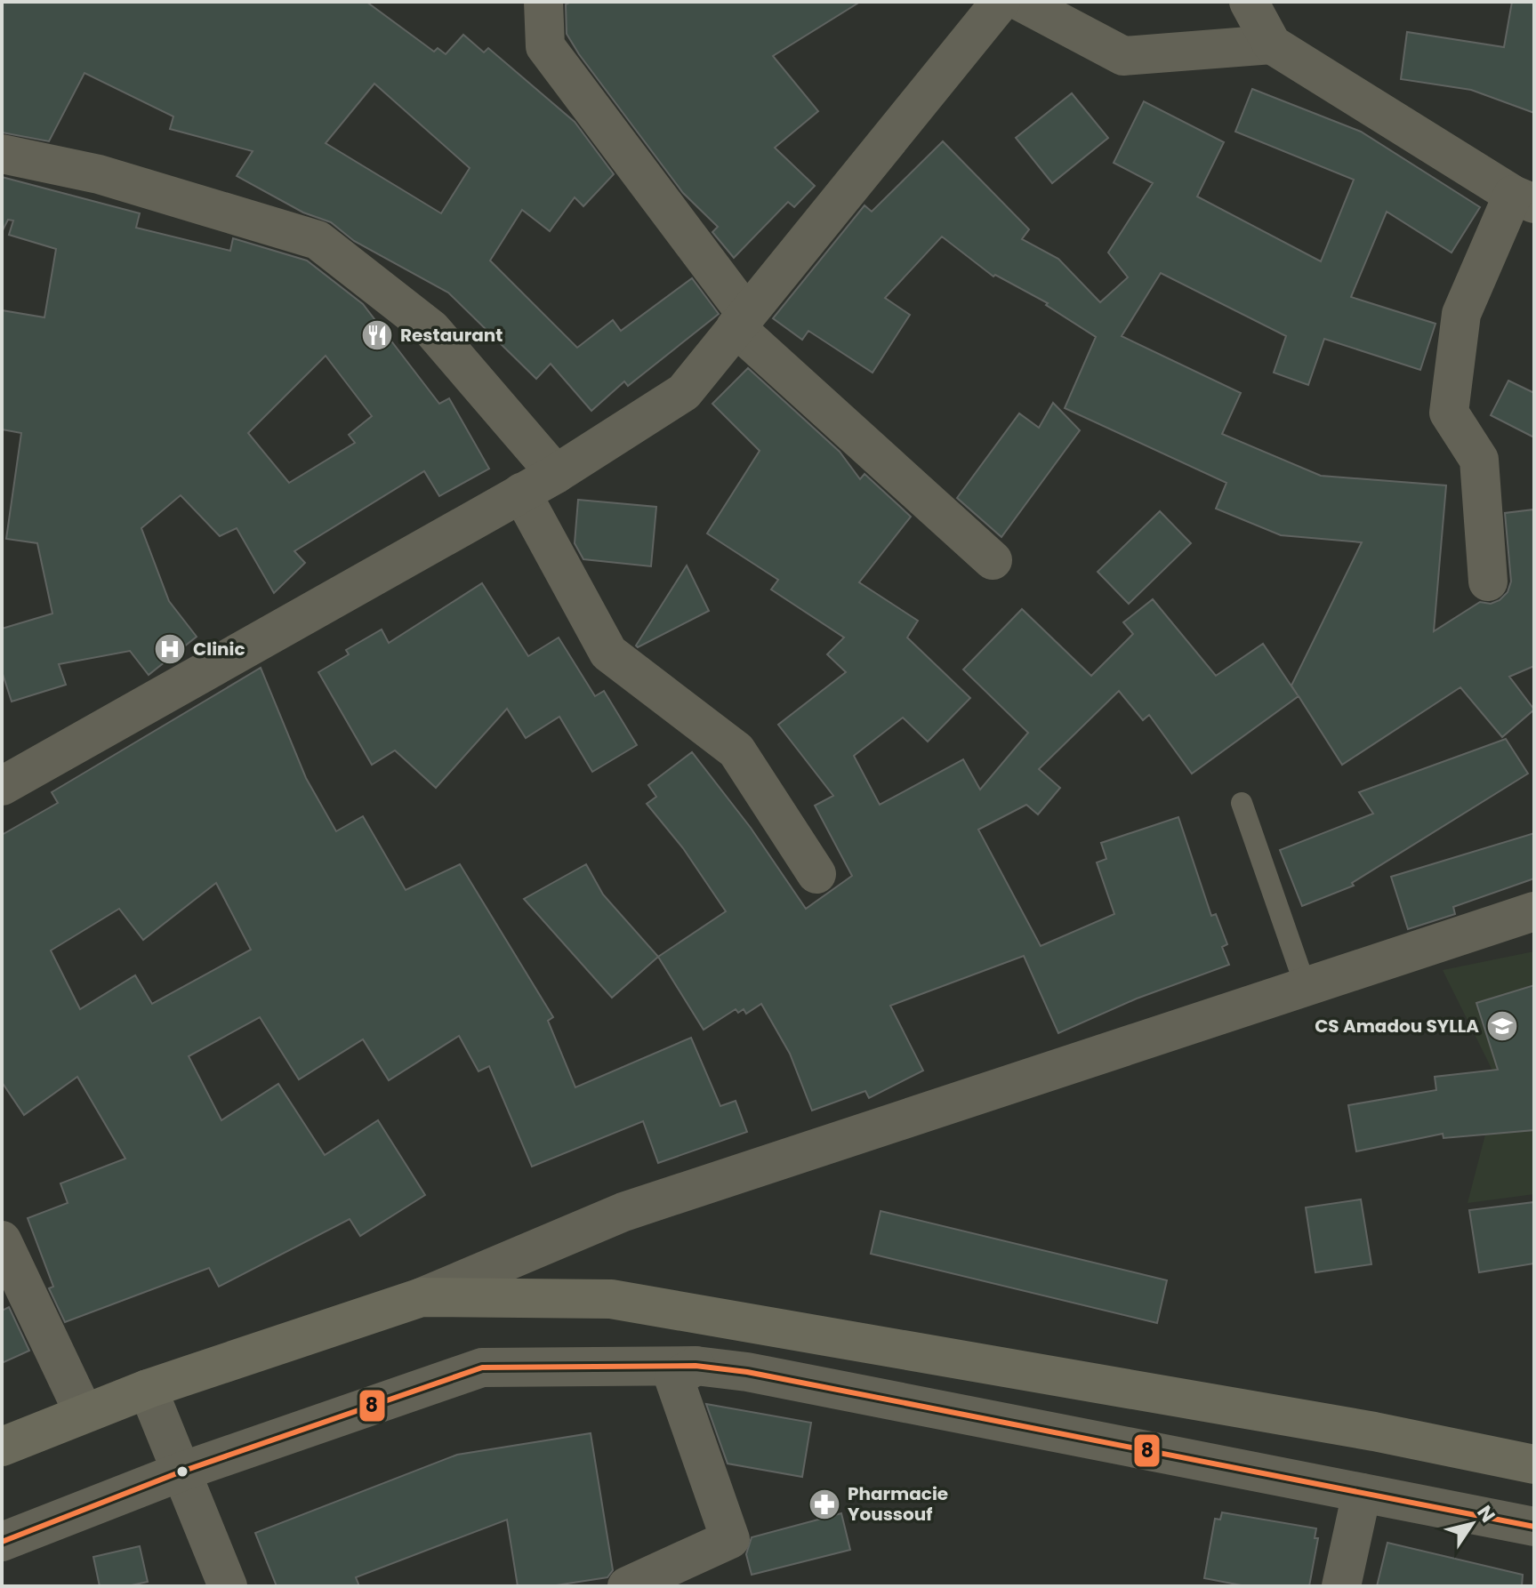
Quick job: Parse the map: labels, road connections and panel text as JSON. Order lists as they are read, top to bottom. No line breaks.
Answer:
{"places":{"restaurant":["Restaurant"],"hospital":["Clinic"],"school or university":["CS Amadou SYLLA"],"pharmacy":["Pharmacie Youssouf"]},"lines":["transit line 8"],"north":"top right"}
